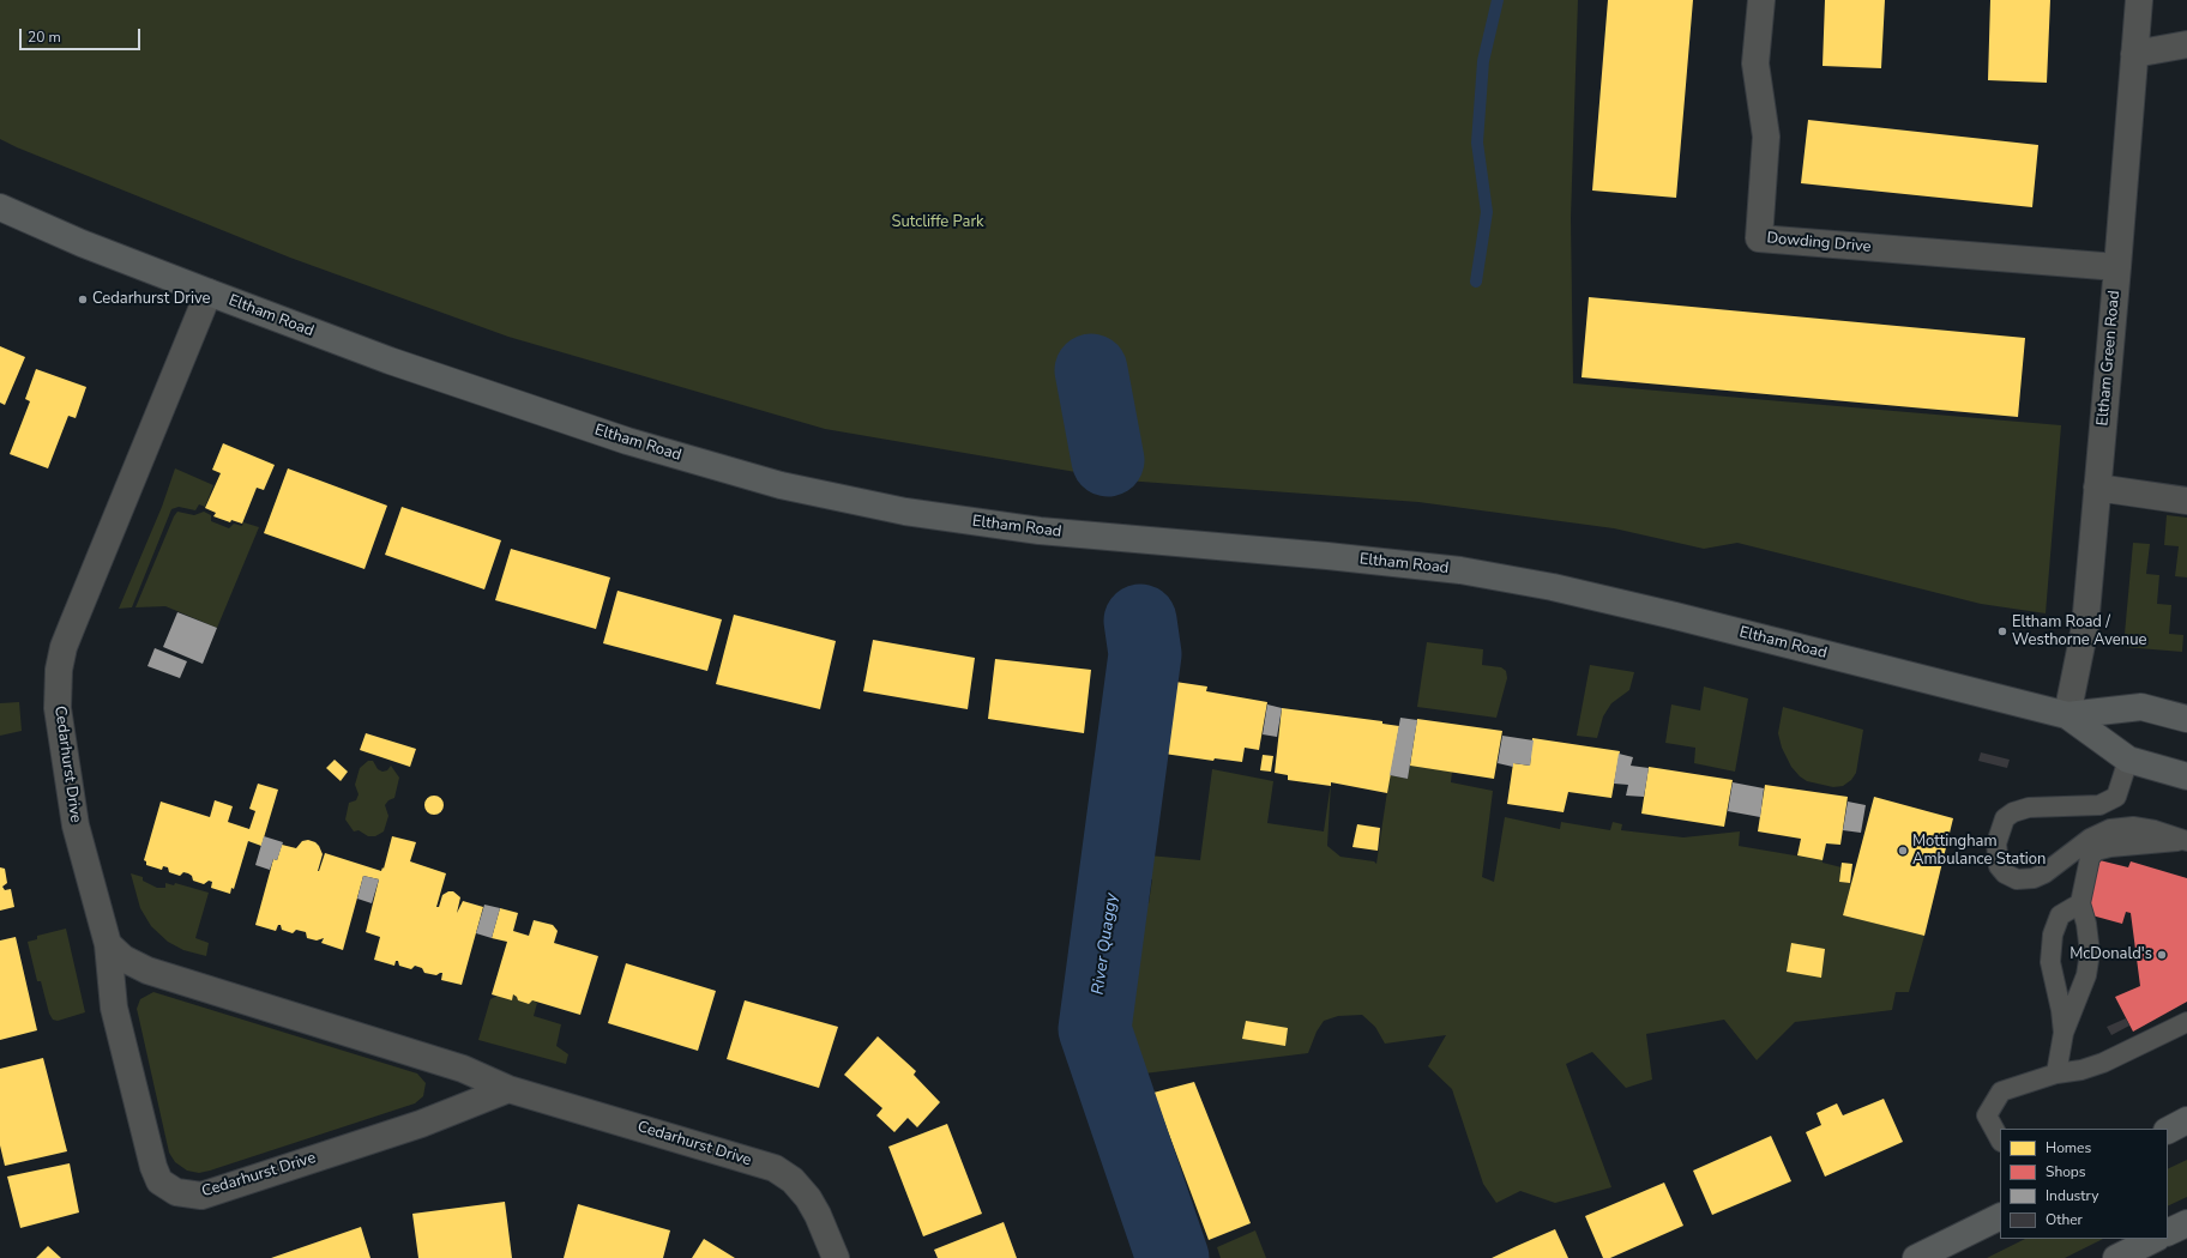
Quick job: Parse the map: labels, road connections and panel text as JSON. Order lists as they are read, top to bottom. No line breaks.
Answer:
{"streets":{"highway":["Eltham Road"],"street":["Dowding Drive","Eltham Green Road","Cedarhurst Drive"]},"crossings":[["Dowding Drive","Eltham Green Road"],["Eltham Road","Eltham Green Road"],["Eltham Road","Cedarhurst Drive"]],"water":["River Quaggy"],"parks":["Sutcliffe Park"],"places":["Cedarhurst Drive","Eltham Road / Westhorne Avenue","Mottingham Ambulance Station","McDonald's"],"legend":["Homes","Shops","Industry","Other"],"scale_bar":"20 m"}
